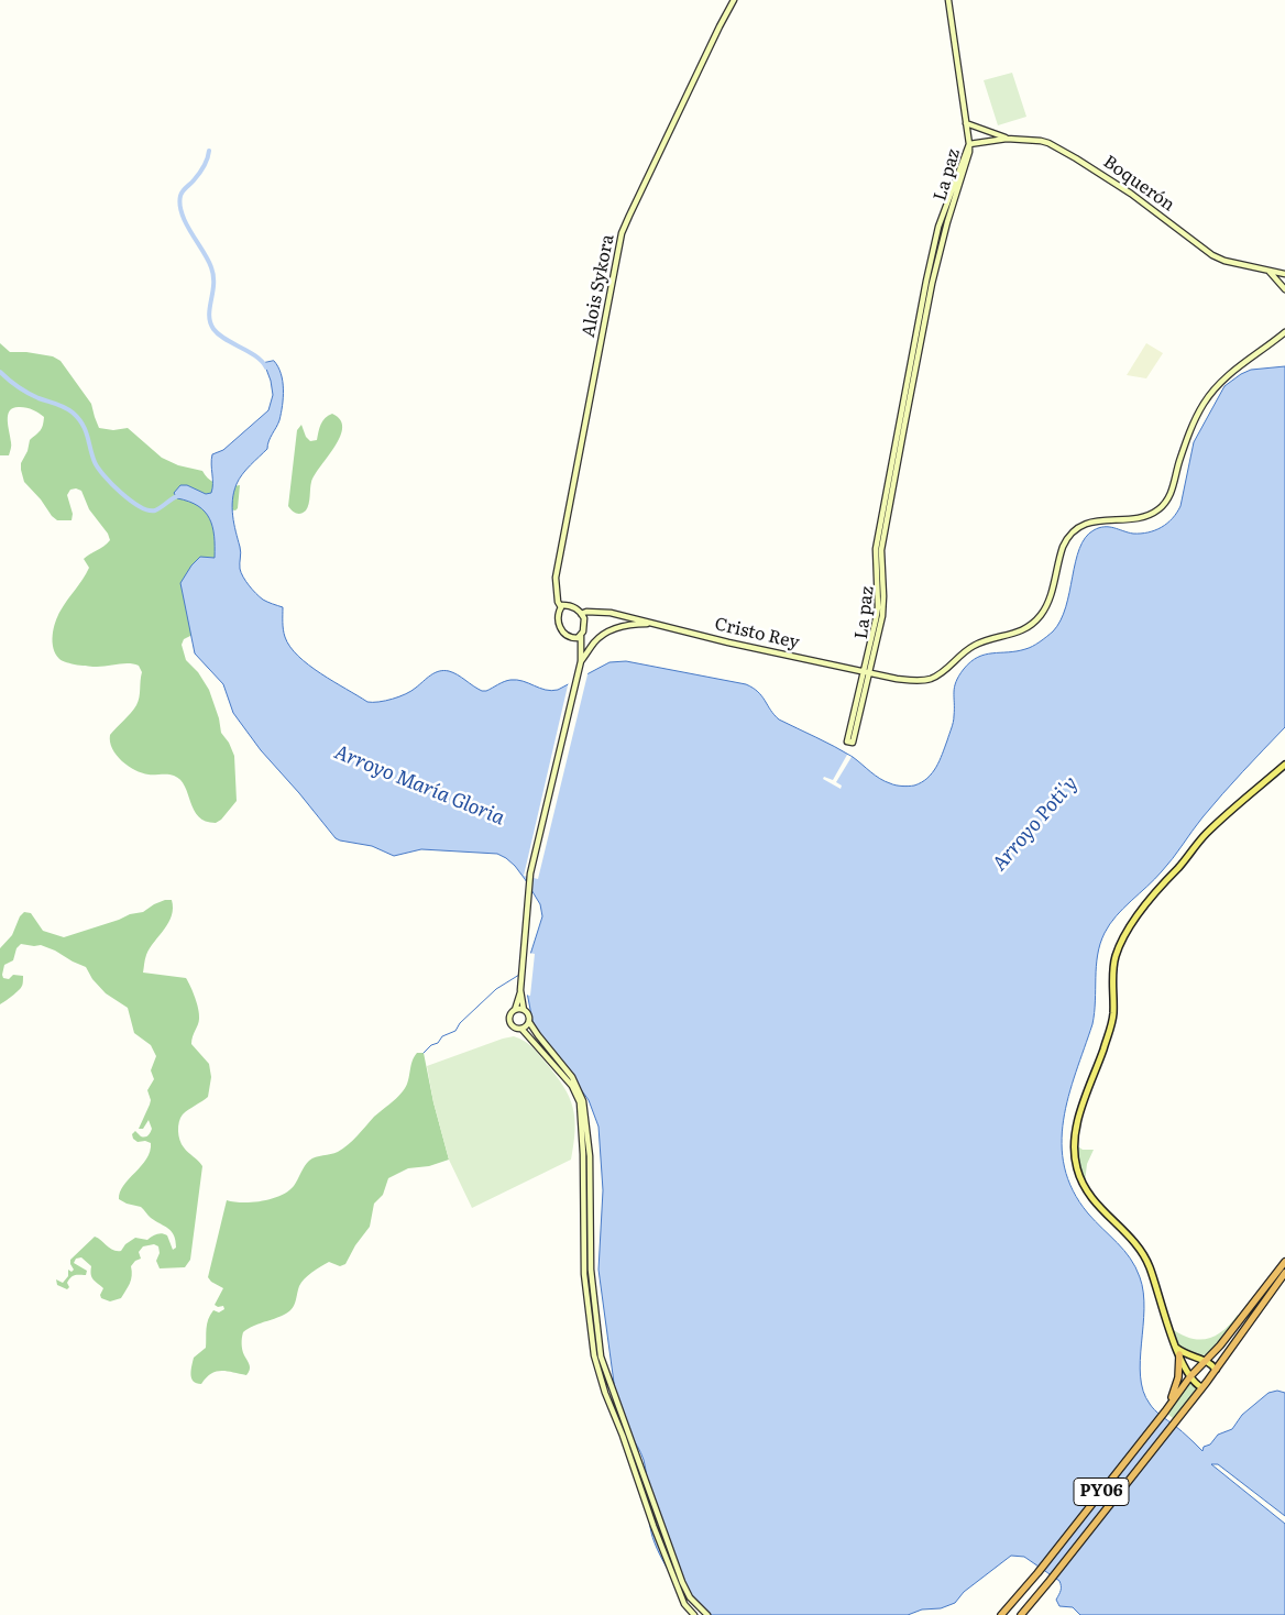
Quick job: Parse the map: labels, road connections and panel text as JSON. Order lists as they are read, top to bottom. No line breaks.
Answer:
{"streets":{"highway":["PY06"],"street":["La paz","Boquerón","Alois Sykora","Cristo Rey"]},"crossings":[["La paz","Boquerón"],["La paz","Cristo Rey"],["Alois Sykora","Cristo Rey"]],"water":["Arroyo María Gloria","Arroyo Poti'y"]}
